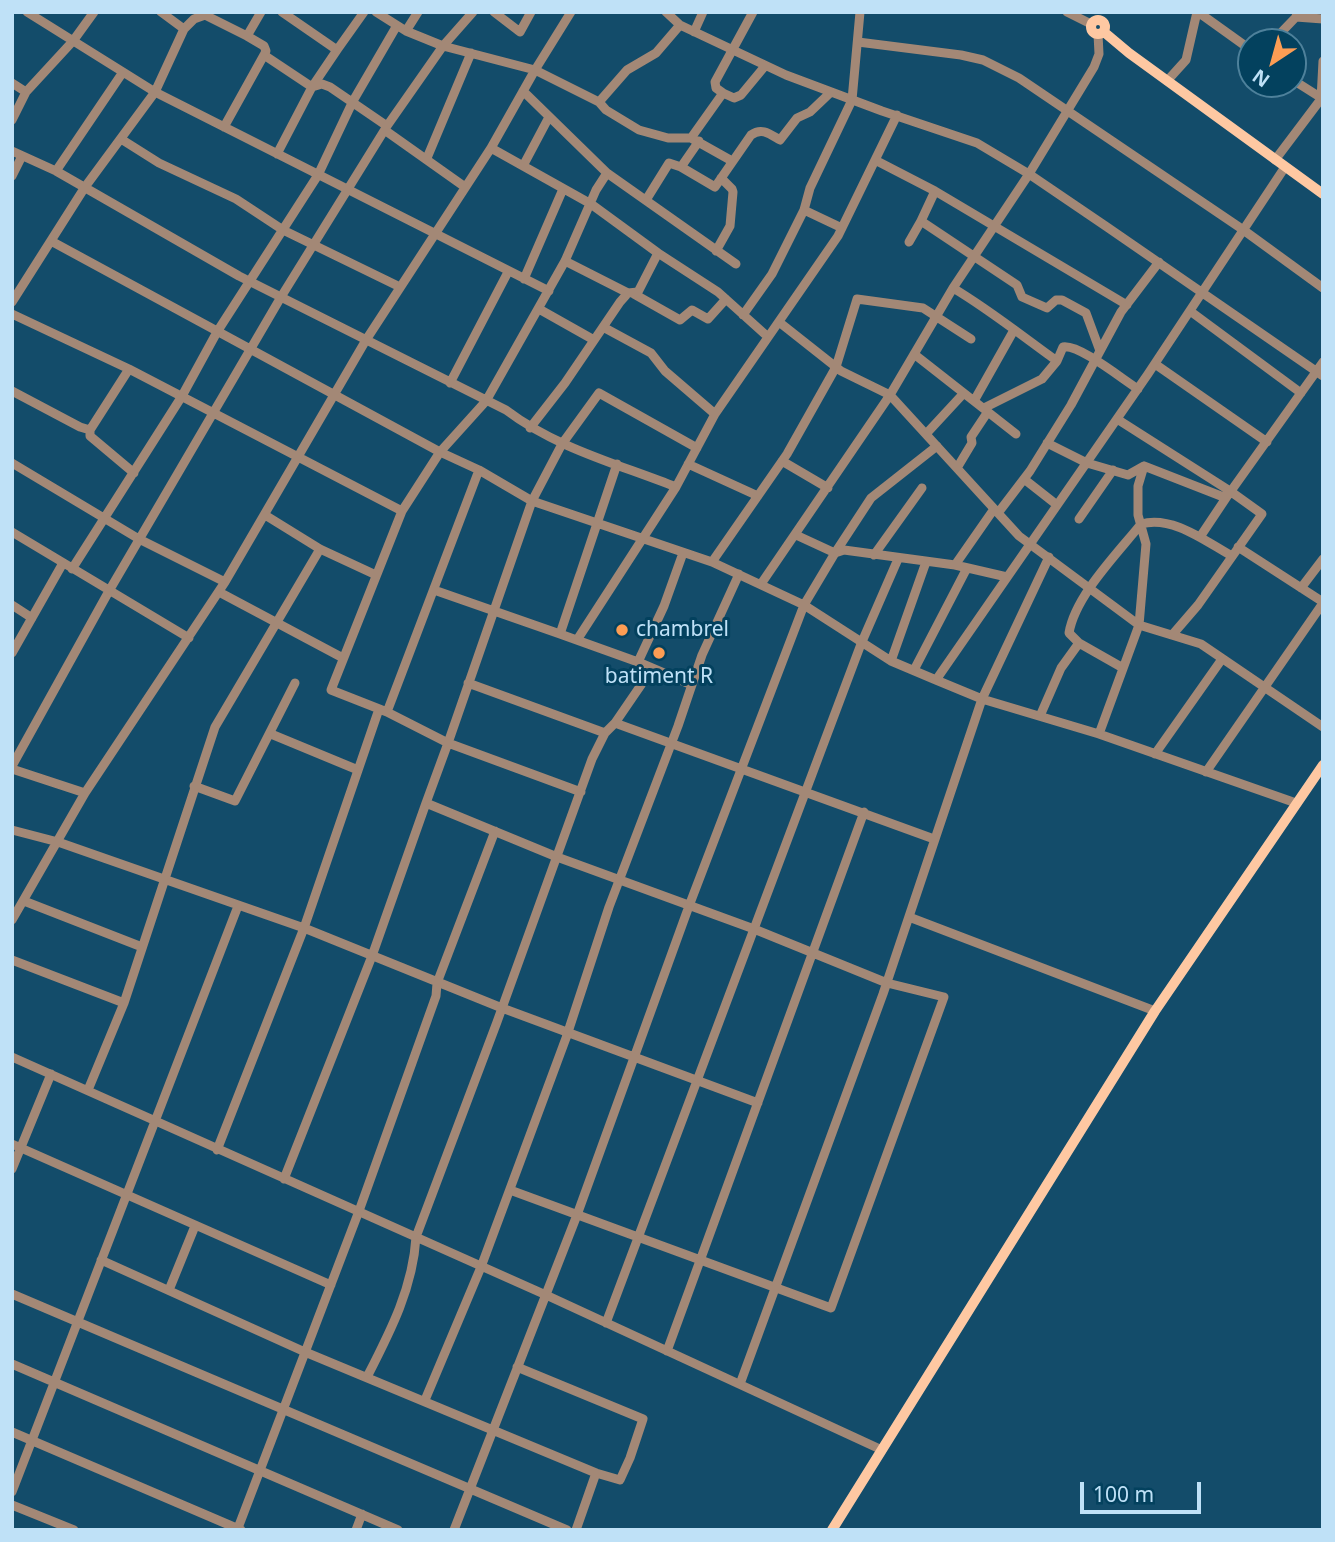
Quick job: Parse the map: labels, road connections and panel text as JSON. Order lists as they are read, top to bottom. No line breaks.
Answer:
{"places":["chambrel","batiment R"],"scale_bar":"100 m","north":"bottom left"}
